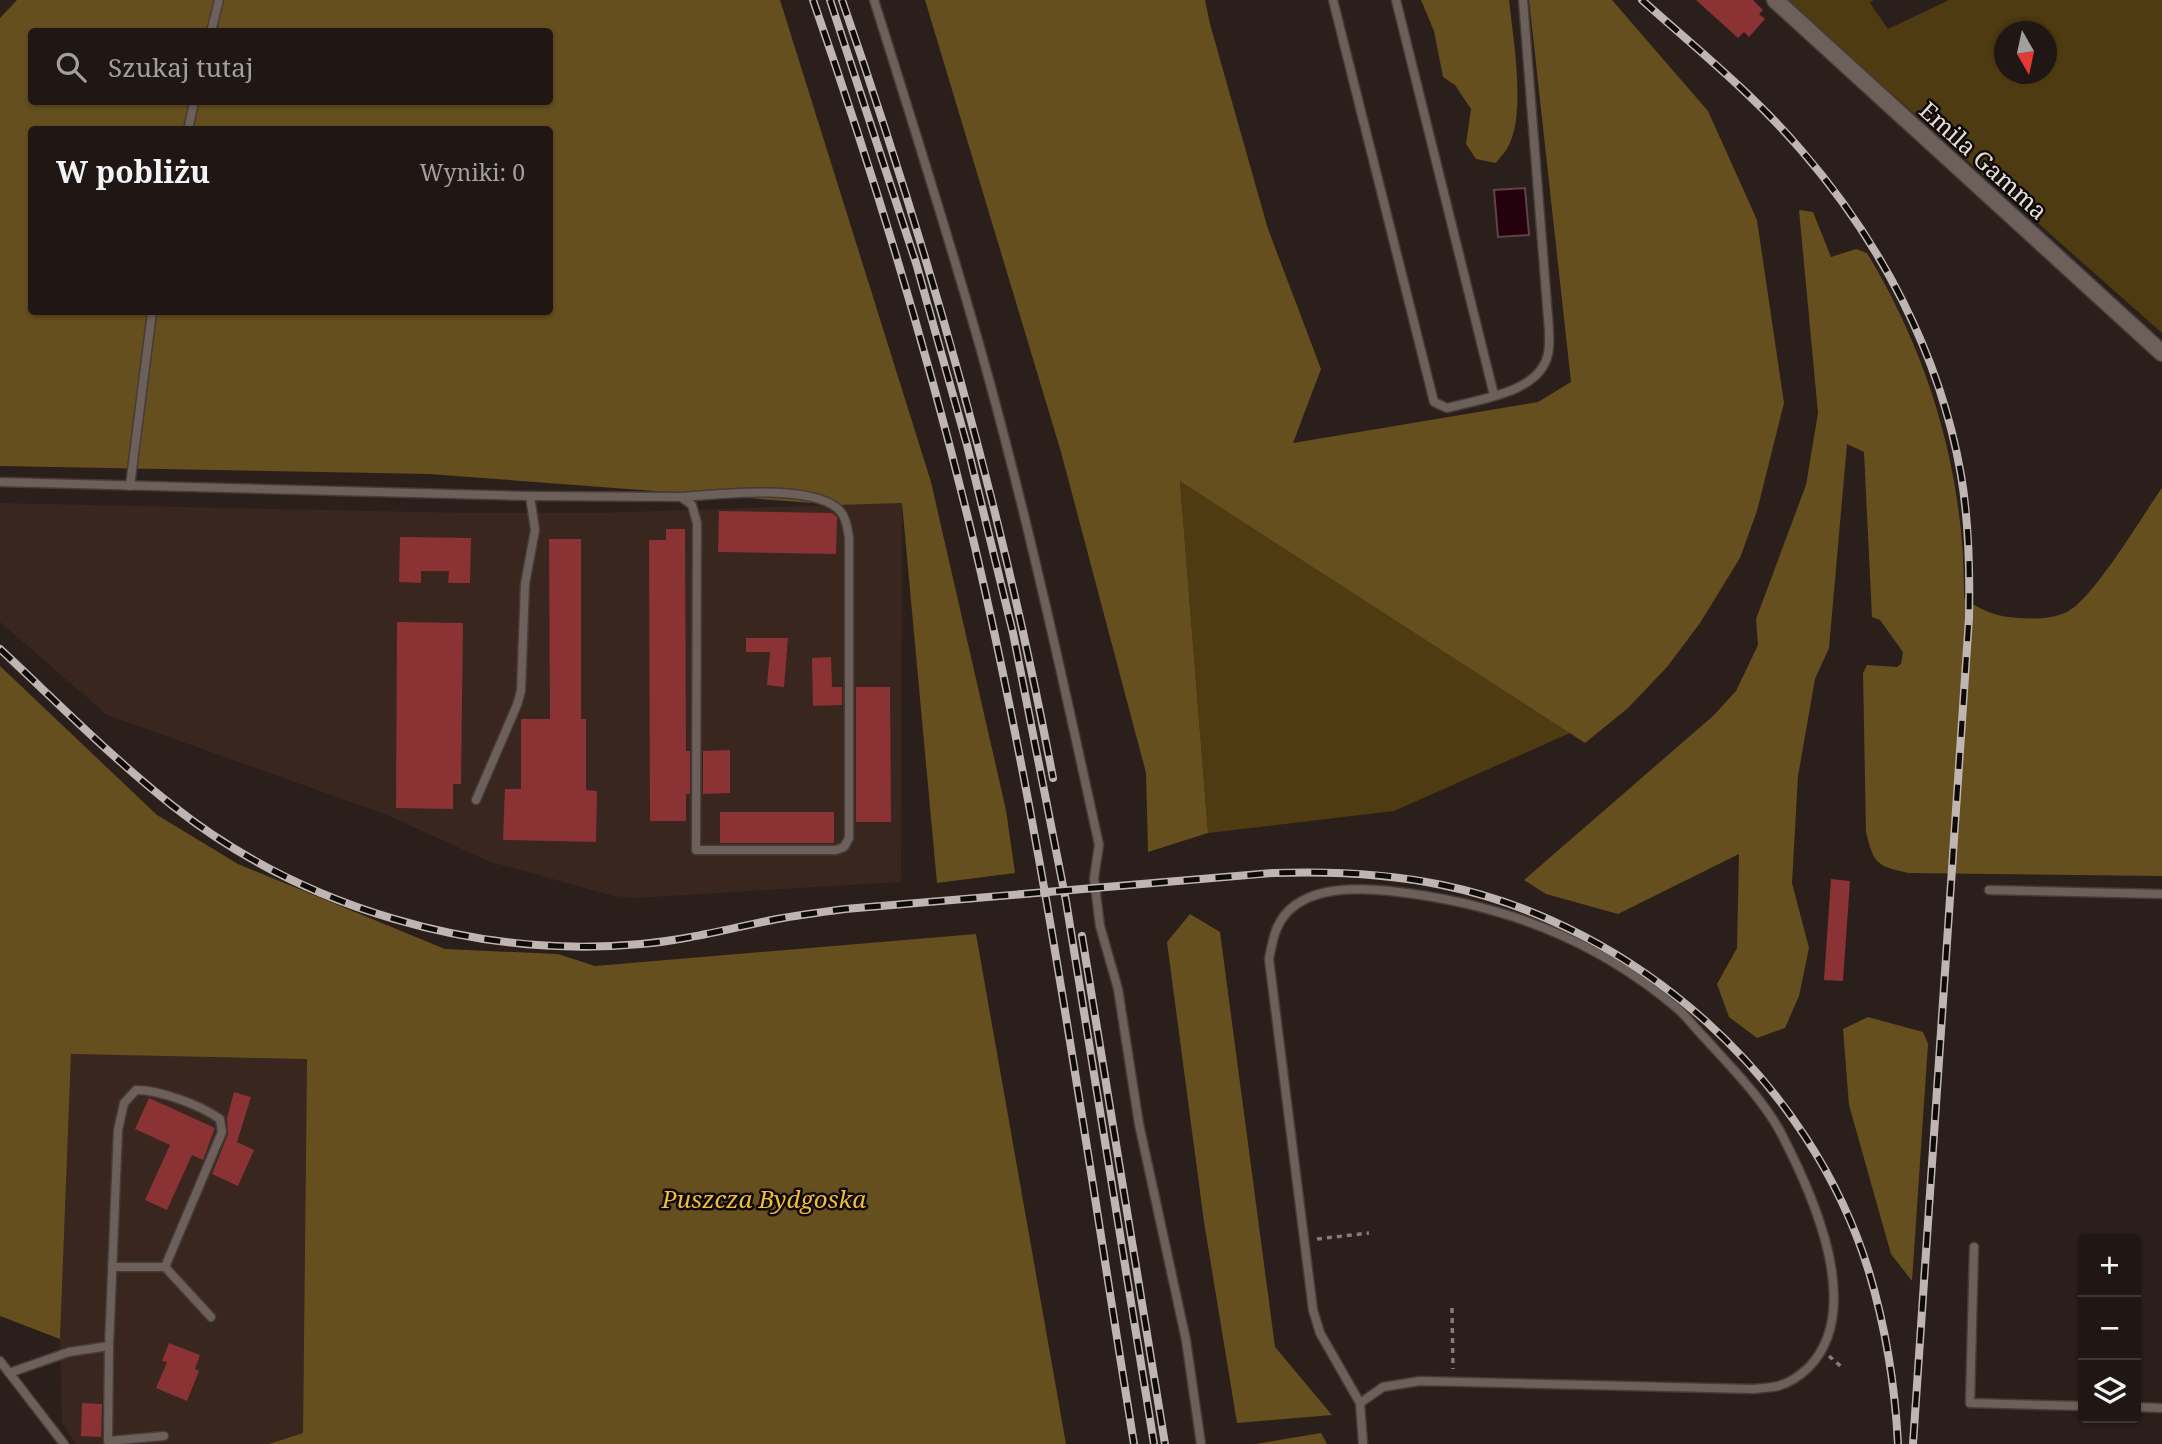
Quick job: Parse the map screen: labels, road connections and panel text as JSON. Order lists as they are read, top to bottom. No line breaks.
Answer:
{"streets":{"street":["Emila Gamma"]},"parks":["Puszcza Bydgoska"],"north":"bottom","page":{"search":"Szukaj tutaj","heading":["W pobliżu","Wyniki: 0"],"map_buttons":["+","−"]}}
